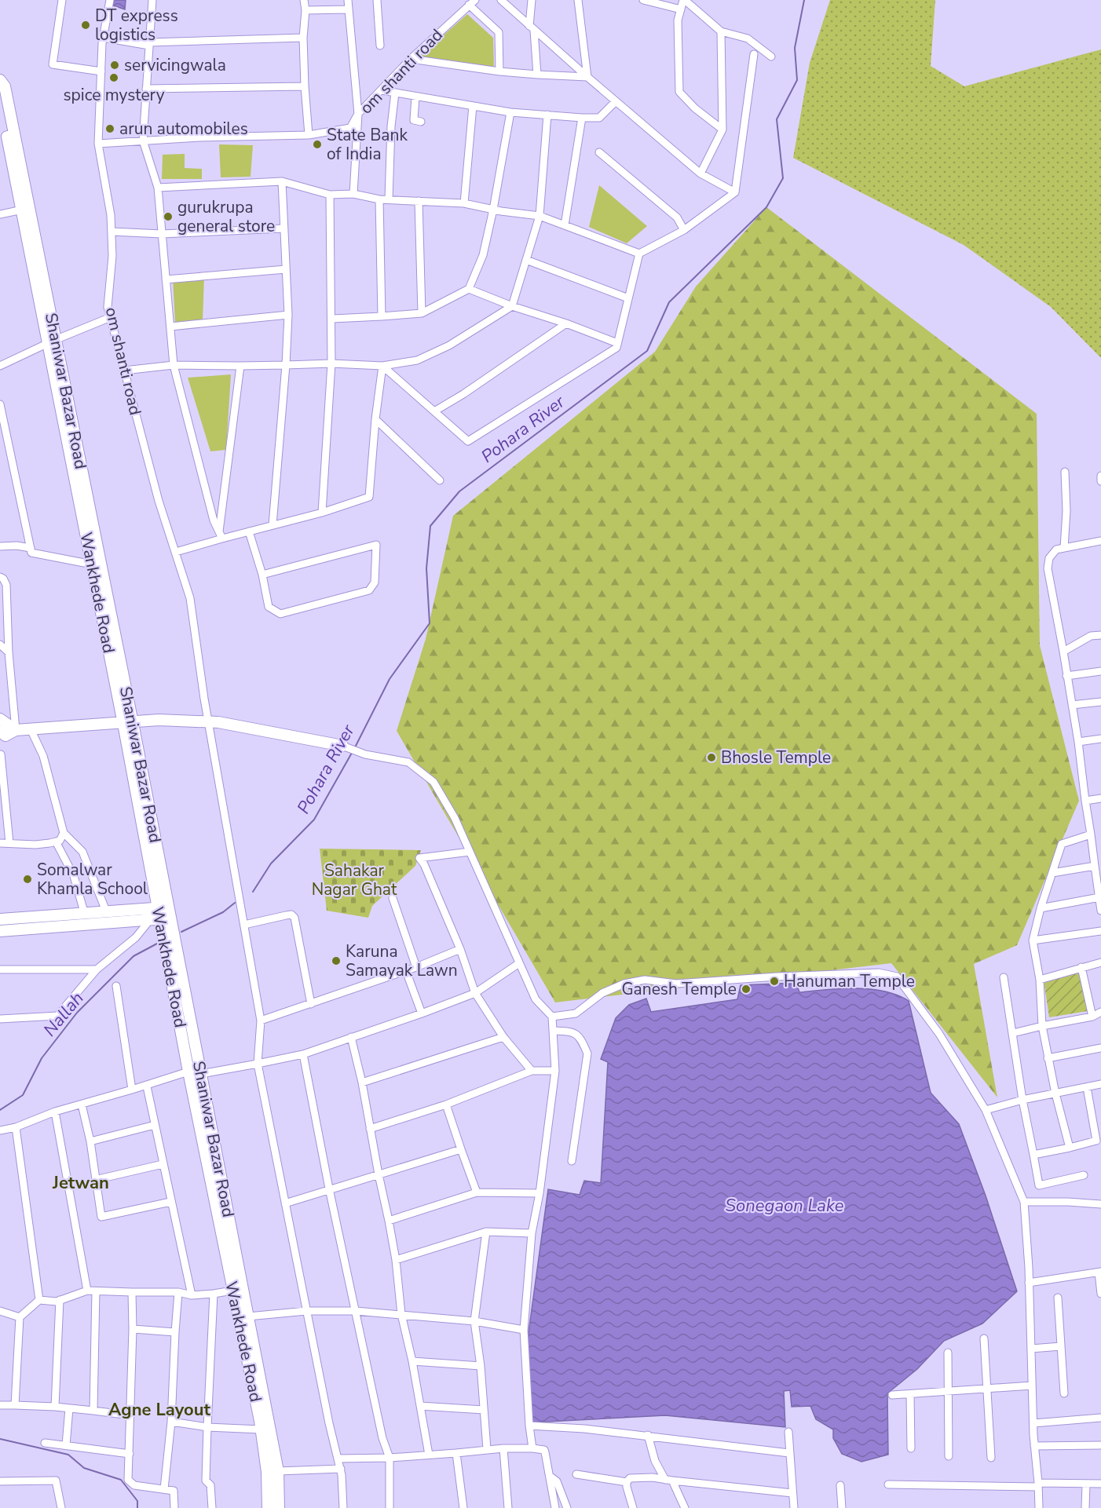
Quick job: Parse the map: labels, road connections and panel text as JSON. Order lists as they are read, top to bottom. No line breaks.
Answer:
{"streets":{"main road":["Shaniwar Bazar Road","Wankhede Road"],"street":["om shanti road"]},"crossings":[["Shaniwar Bazar Road","Wankhede Road"]],"districts":["Jetwan","Agne Layout"],"water":["Pohara River","Nallah","Sonegaon Lake"],"parks":["Sahakar Nagar Ghat"],"places":["DT express logistics","servicingwala","spice mystery","arun automobiles","State Bank of India","gurukrupa general store","Bhosle Temple","Somalwar Khamla School","Karuna Samayak Lawn","Hanuman Temple","Ganesh Temple"]}
